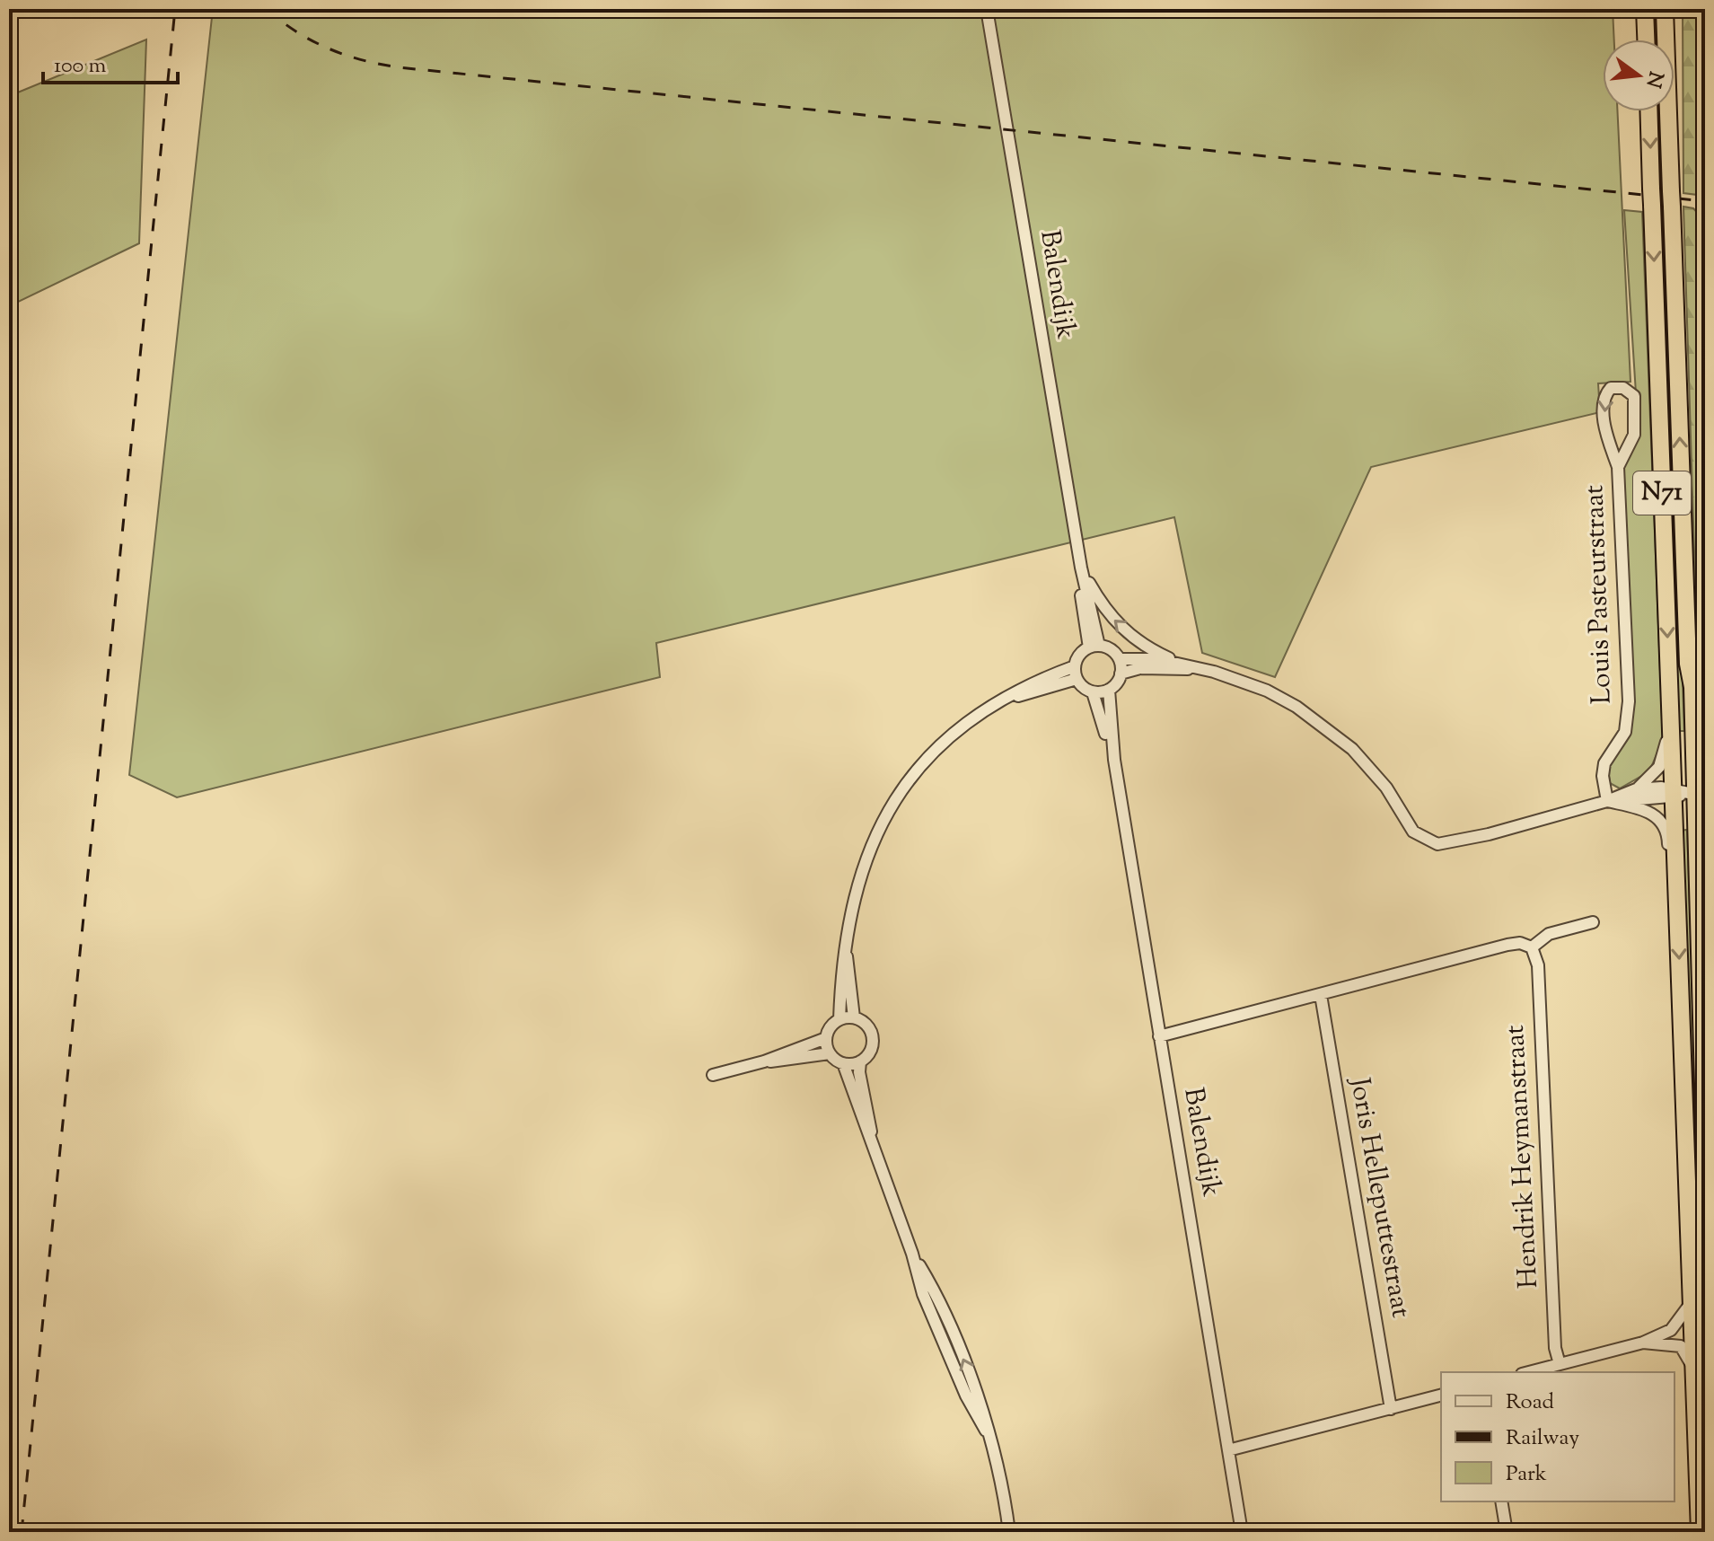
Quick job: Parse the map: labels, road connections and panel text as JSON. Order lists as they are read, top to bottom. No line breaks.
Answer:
{"streets":{"highway":["N71"],"street":["Balendijk","Louis Pasteurstraat","Hendrik Heymanstraat","Joris Helleputtestraat"]},"legend":["Road","Railway","Park"],"scale_bar":"100 m","north":"right"}
